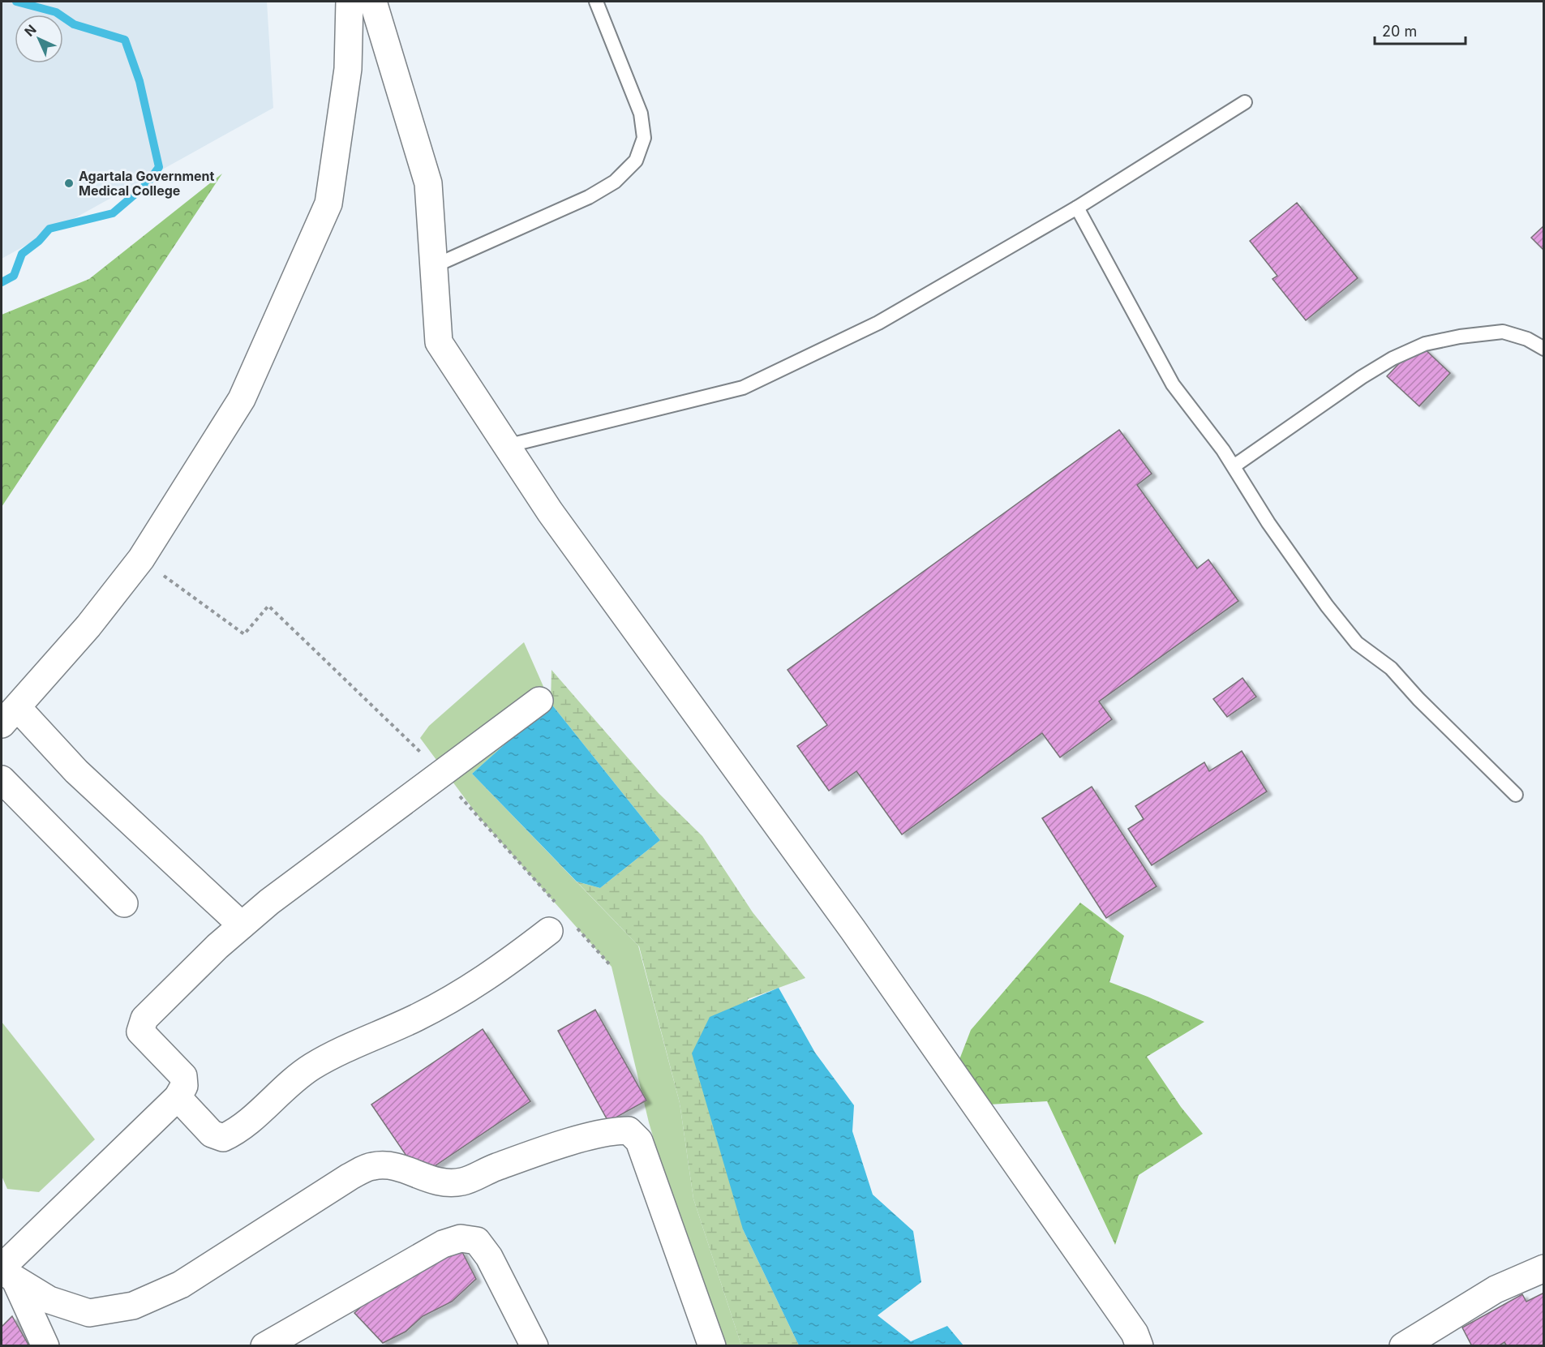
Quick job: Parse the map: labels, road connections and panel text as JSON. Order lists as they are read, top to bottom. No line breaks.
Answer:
{"places":["Agartala Government Medical College"],"scale_bar":"20 m","north":"top left"}
